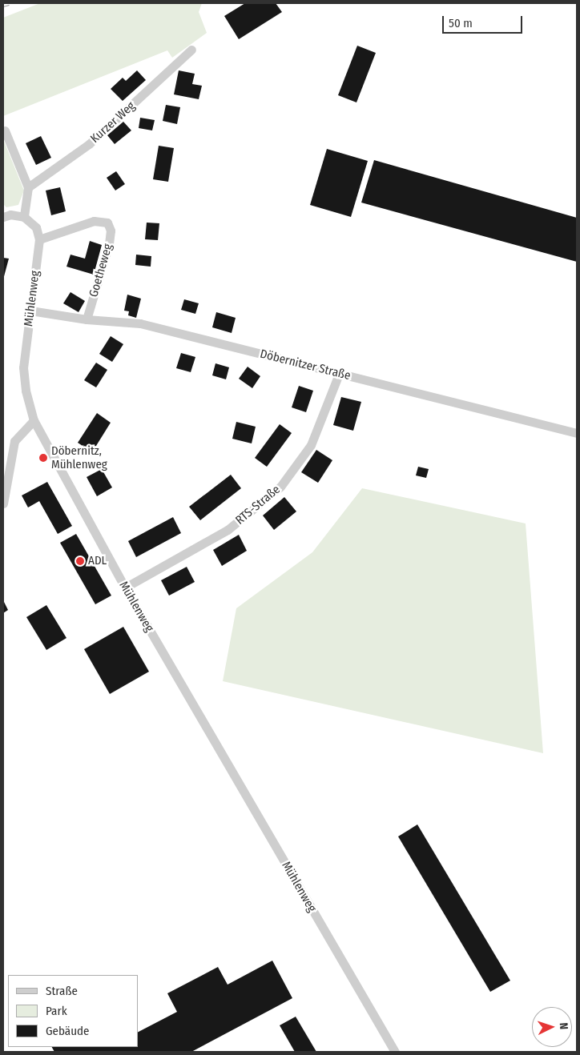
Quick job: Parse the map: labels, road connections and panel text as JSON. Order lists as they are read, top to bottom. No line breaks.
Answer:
{"streets":{"street":["Kurzer Weg","Goetheweg","Mühlenweg","Döbernitzer Straße","RTS-Straße"]},"crossings":[["Goetheweg","Mühlenweg"],["Goetheweg","Döbernitzer Straße"],["Mühlenweg","Döbernitzer Straße"],["Mühlenweg","RTS-Straße"],["Döbernitzer Straße","RTS-Straße"]],"places":["Döbernitz, Mühlenweg","ADL"],"legend":["Straße","Park","Gebäude"],"scale_bar":"50 m","north":"right"}
